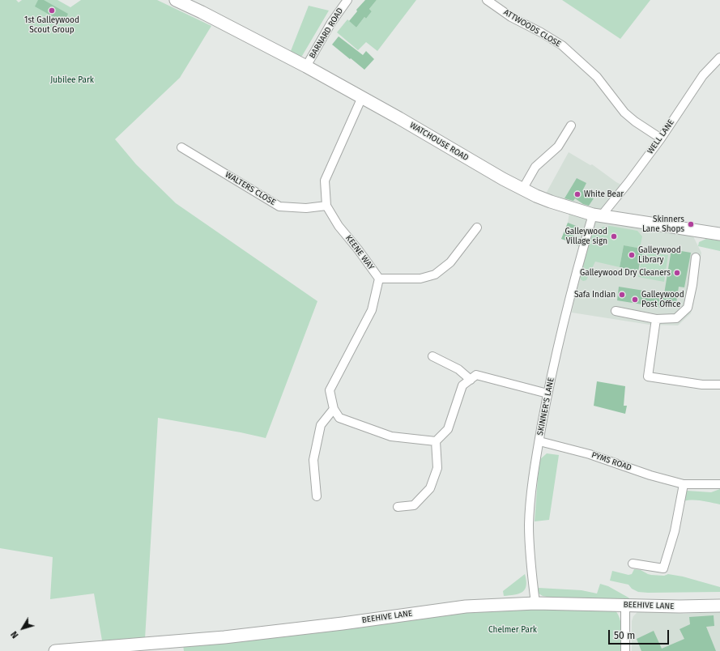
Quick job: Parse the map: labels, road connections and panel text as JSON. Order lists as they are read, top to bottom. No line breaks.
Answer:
{"streets":{"main road":["WATCHOUSE ROAD","BEEHIVE LANE"],"street":["ATTWOODS CLOSE","BARNARD ROAD","WELL LANE","WALTERS CLOSE","KEENE WAY","SKINNER'S LANE","PYMS ROAD"]},"crossings":[["ATTWOODS CLOSE","WELL LANE"],["BARNARD ROAD","WATCHOUSE ROAD"],["WELL LANE","WATCHOUSE ROAD"],["WELL LANE","SKINNER'S LANE"],["WATCHOUSE ROAD","KEENE WAY"],["WATCHOUSE ROAD","SKINNER'S LANE"],["WALTERS CLOSE","KEENE WAY"],["SKINNER'S LANE","PYMS ROAD"],["SKINNER'S LANE","BEEHIVE LANE"]],"parks":["Jubilee Park","Chelmer Park"],"places":["1st Galleywood Scout Group","White Bear","Skinners Lane Shops","Galleywood Village sign","Galleywood Library","Galleywood Dry Cleaners","Safa Indian","Galleywood Post Office"],"scale_bar":"50 m","north":"bottom left"}
